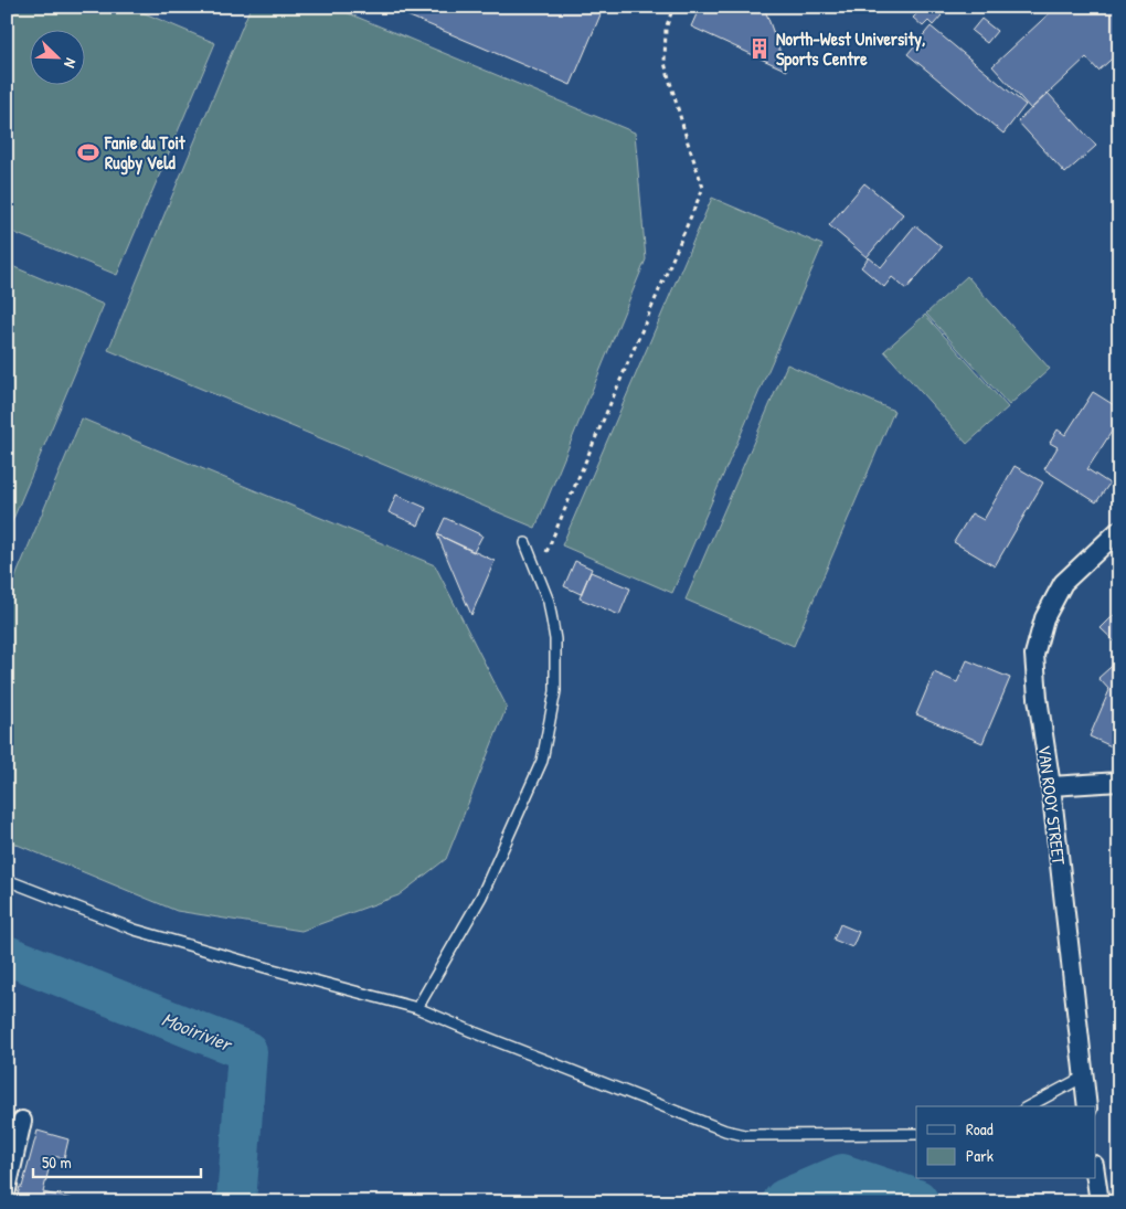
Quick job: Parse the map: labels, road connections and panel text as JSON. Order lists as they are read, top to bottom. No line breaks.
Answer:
{"streets":{"street":["VAN ROOY STREET"]},"water":["Mooirivier"],"places":{"building":["North-West University, Sports Centre"],"sports":["Fanie du Toit Rugby Veld"]},"legend":["Road","Park"],"scale_bar":"50 m","north":"bottom right"}
